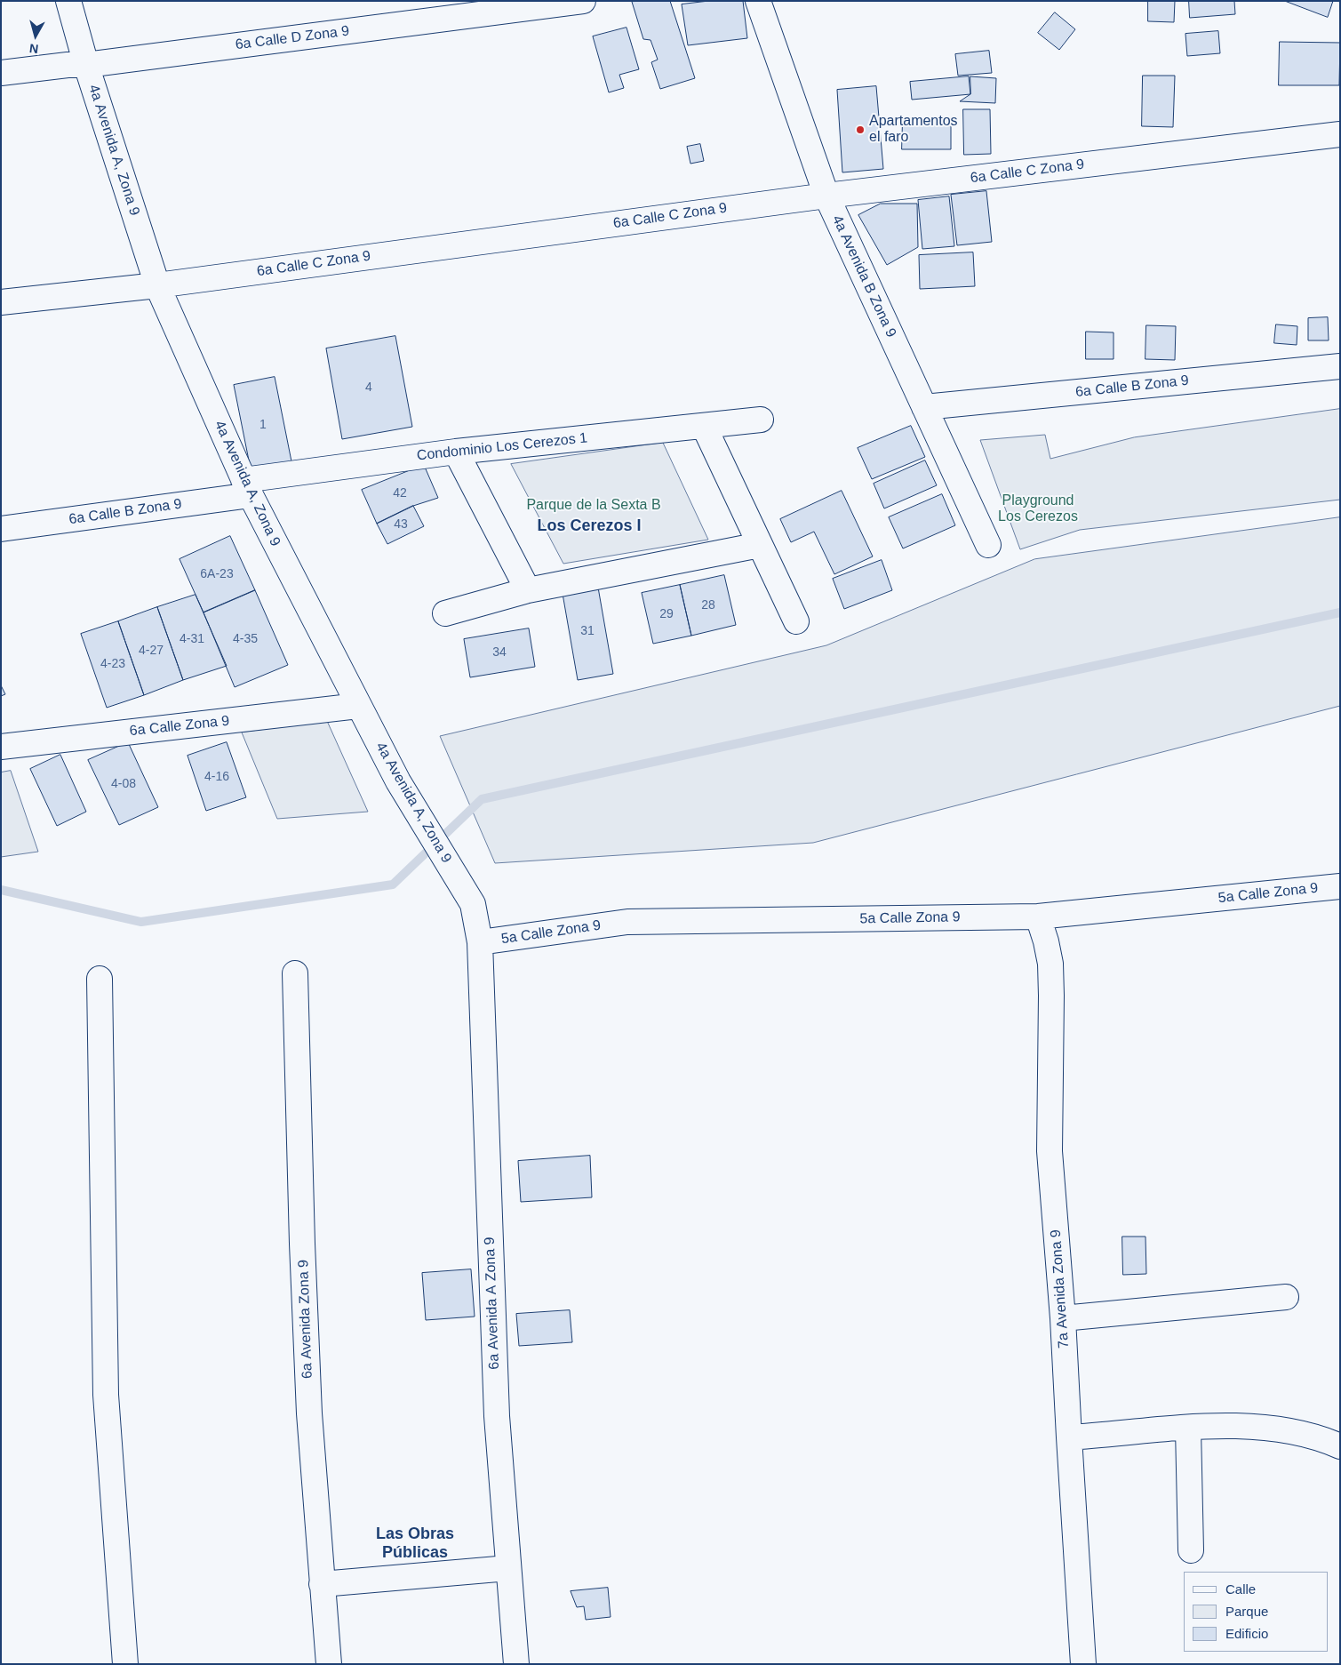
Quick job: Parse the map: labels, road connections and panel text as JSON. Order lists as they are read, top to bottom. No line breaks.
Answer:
{"streets":{"street":["6a Calle D Zona 9","4a Avenida A, Zona 9","6a Calle C Zona 9","4a Avenida B Zona 9","6a Calle B Zona 9","Condominio Los Cerezos 1","6a Calle Zona 9","5a Calle Zona 9","7a Avenida Zona 9","6a Avenida A Zona 9","6a Avenida Zona 9"]},"crossings":[["6a Calle D Zona 9","4a Avenida A, Zona 9"],["4a Avenida A, Zona 9","6a Calle C Zona 9"],["4a Avenida A, Zona 9","6a Calle B Zona 9"],["4a Avenida A, Zona 9","Condominio Los Cerezos 1"],["4a Avenida A, Zona 9","6a Calle Zona 9"],["4a Avenida A, Zona 9","5a Calle Zona 9"],["4a Avenida A, Zona 9","6a Avenida A Zona 9"],["6a Calle C Zona 9","4a Avenida B Zona 9"],["4a Avenida B Zona 9","6a Calle B Zona 9"],["6a Calle B Zona 9","Condominio Los Cerezos 1"],["5a Calle Zona 9","7a Avenida Zona 9"],["5a Calle Zona 9","6a Avenida A Zona 9"]],"districts":["Los Cerezos I","Las Obras Públicas"],"parks":["Playground Los Cerezos","Parque de la Sexta B"],"places":["Apartamentos el faro"],"house_numbers":["4","1","42","43","6A-23","28","29","31","4-31","4-35","4-27","34","4-23","4-16","4-08"],"legend":["Calle","Parque","Edificio"],"north":"bottom"}
